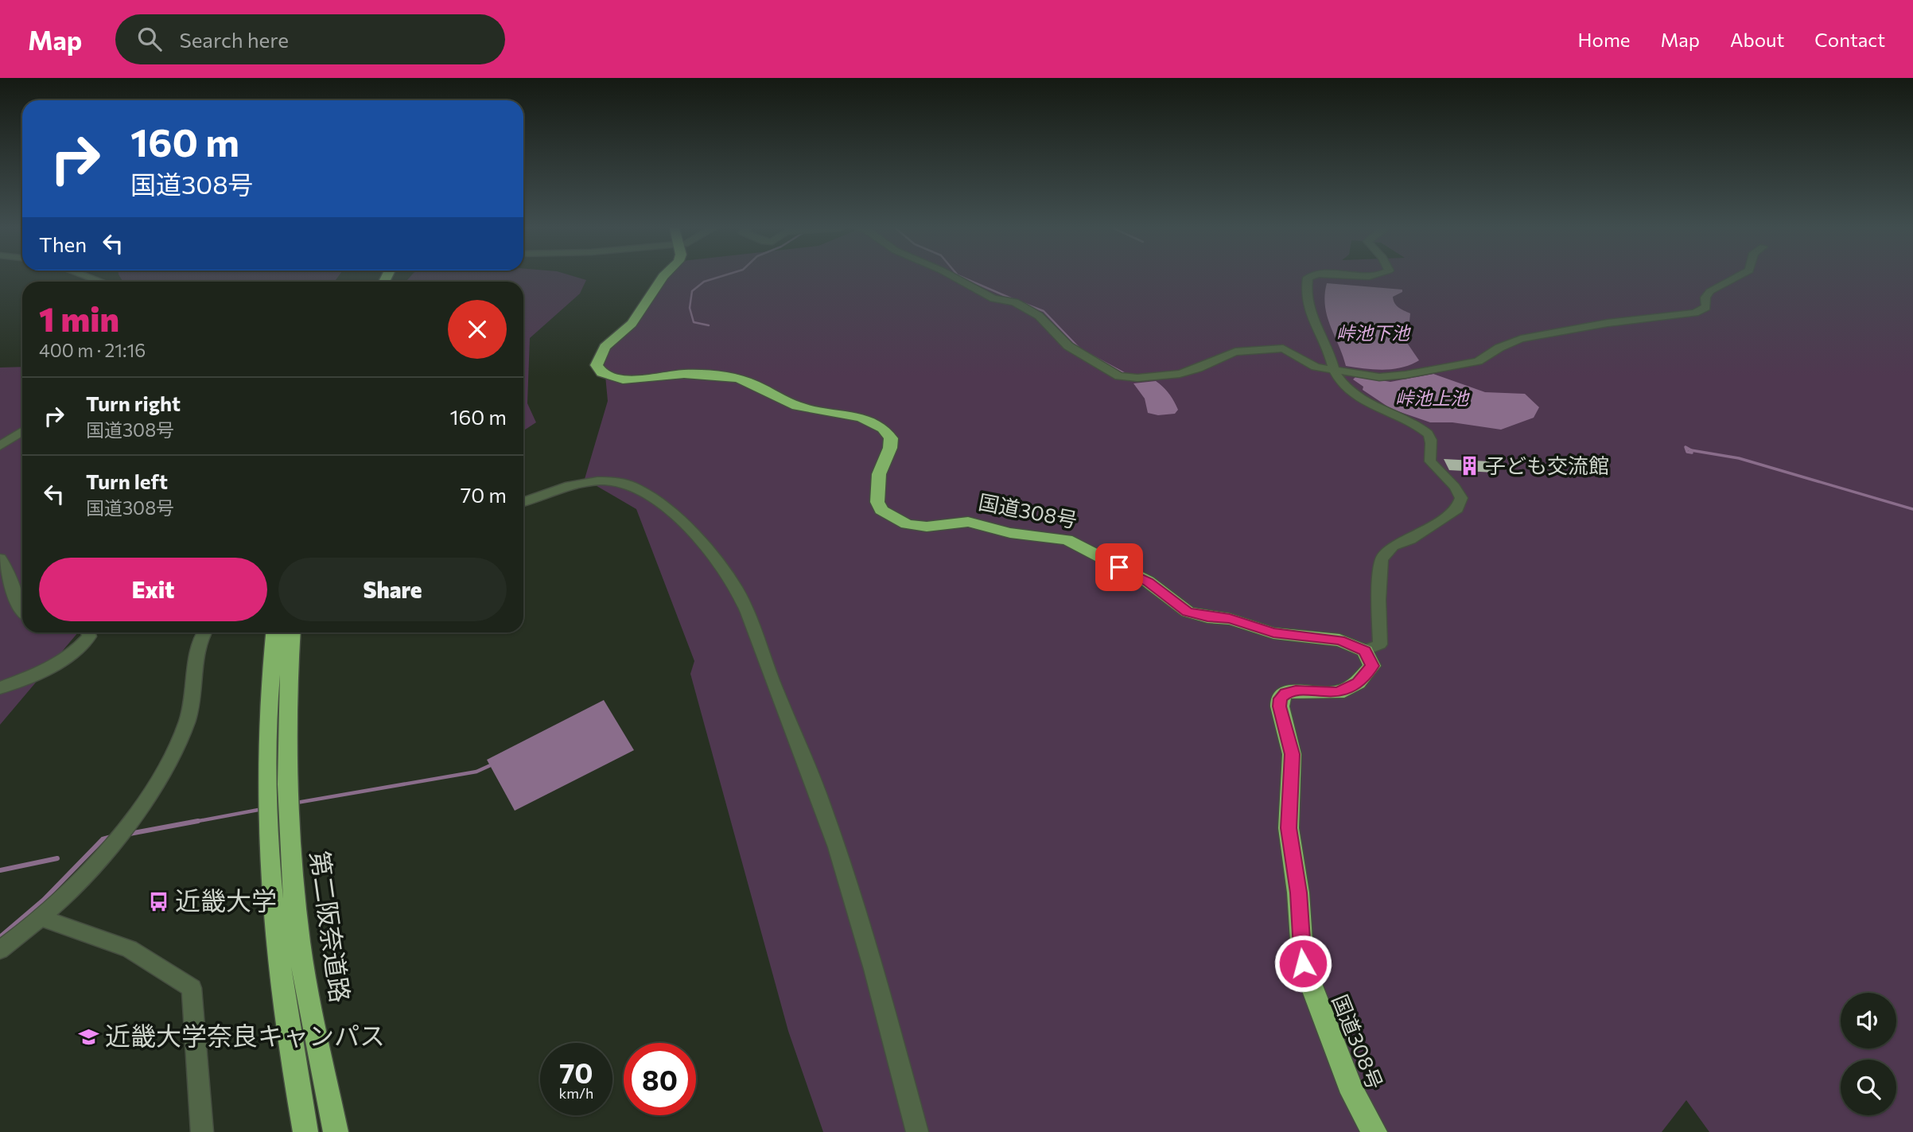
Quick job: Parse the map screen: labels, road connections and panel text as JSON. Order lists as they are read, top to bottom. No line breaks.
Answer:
{"streets":{"highway":["国道308号","第二阪奈道路"]},"water":["峠池下池","峠池上池"],"places":{"building":["子ども交流館"],"bus stop":["近畿大学"],"school or university":["近畿大学奈良キャンパス"]},"page":{"header":"Map","search":"Search here","nav":["Home","Map","About","Contact"],"turn":["160 m","国道308号"],"then":"Then","heading":["1 min","400 m · 21:16"],"list":[{"name":"Turn right","note":"国道308号","value":"160 m"},{"name":"Turn left","note":"国道308号","value":"70 m"}],"buttons":["Exit","Share"],"speed":"70 km/h","limit":"80"}}
